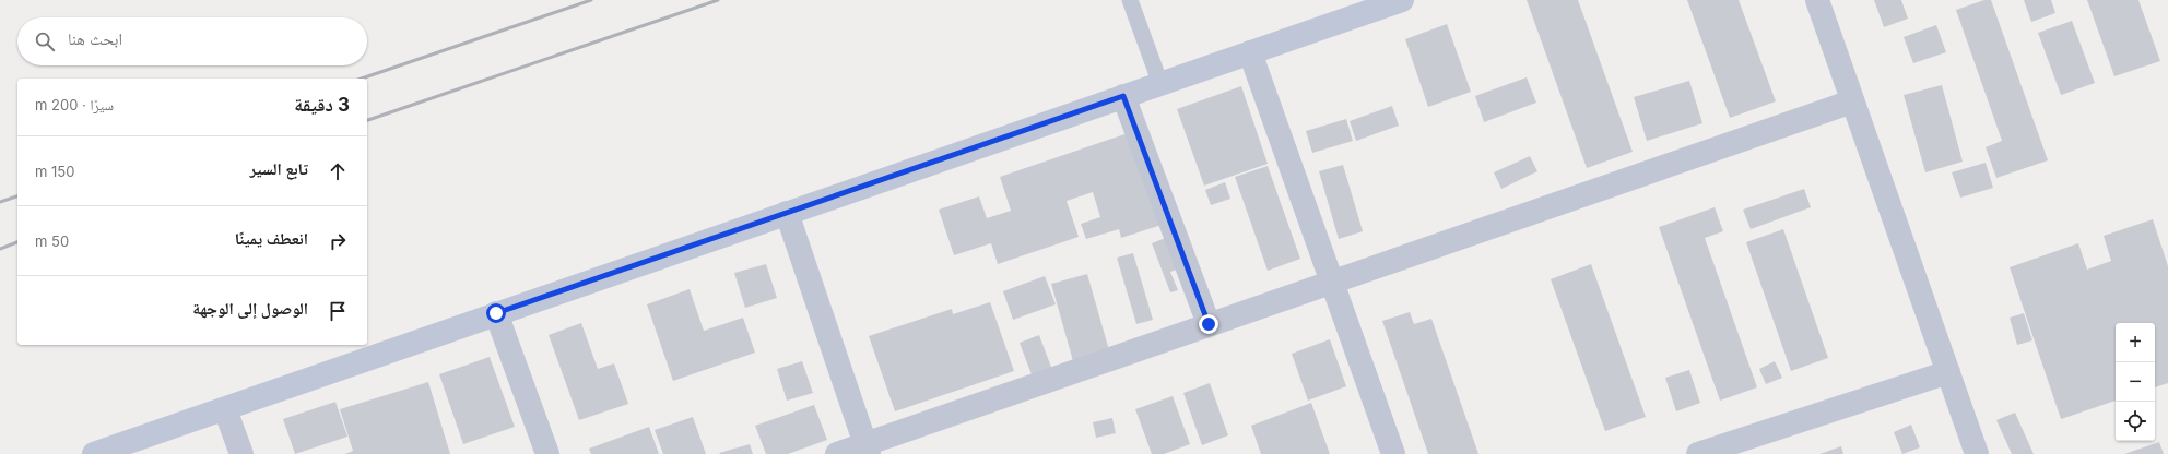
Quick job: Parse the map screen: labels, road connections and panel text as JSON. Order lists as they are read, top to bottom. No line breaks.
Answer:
{"page":{"search":"ابحث هنا","heading":["3 دقيقة","سيرًا · 200 m"],"list":[["تابع السير","150 m"],["انعطف يمينًا","50 m"],"الوصول إلى الوجهة"],"map_buttons":["+","−"]}}
